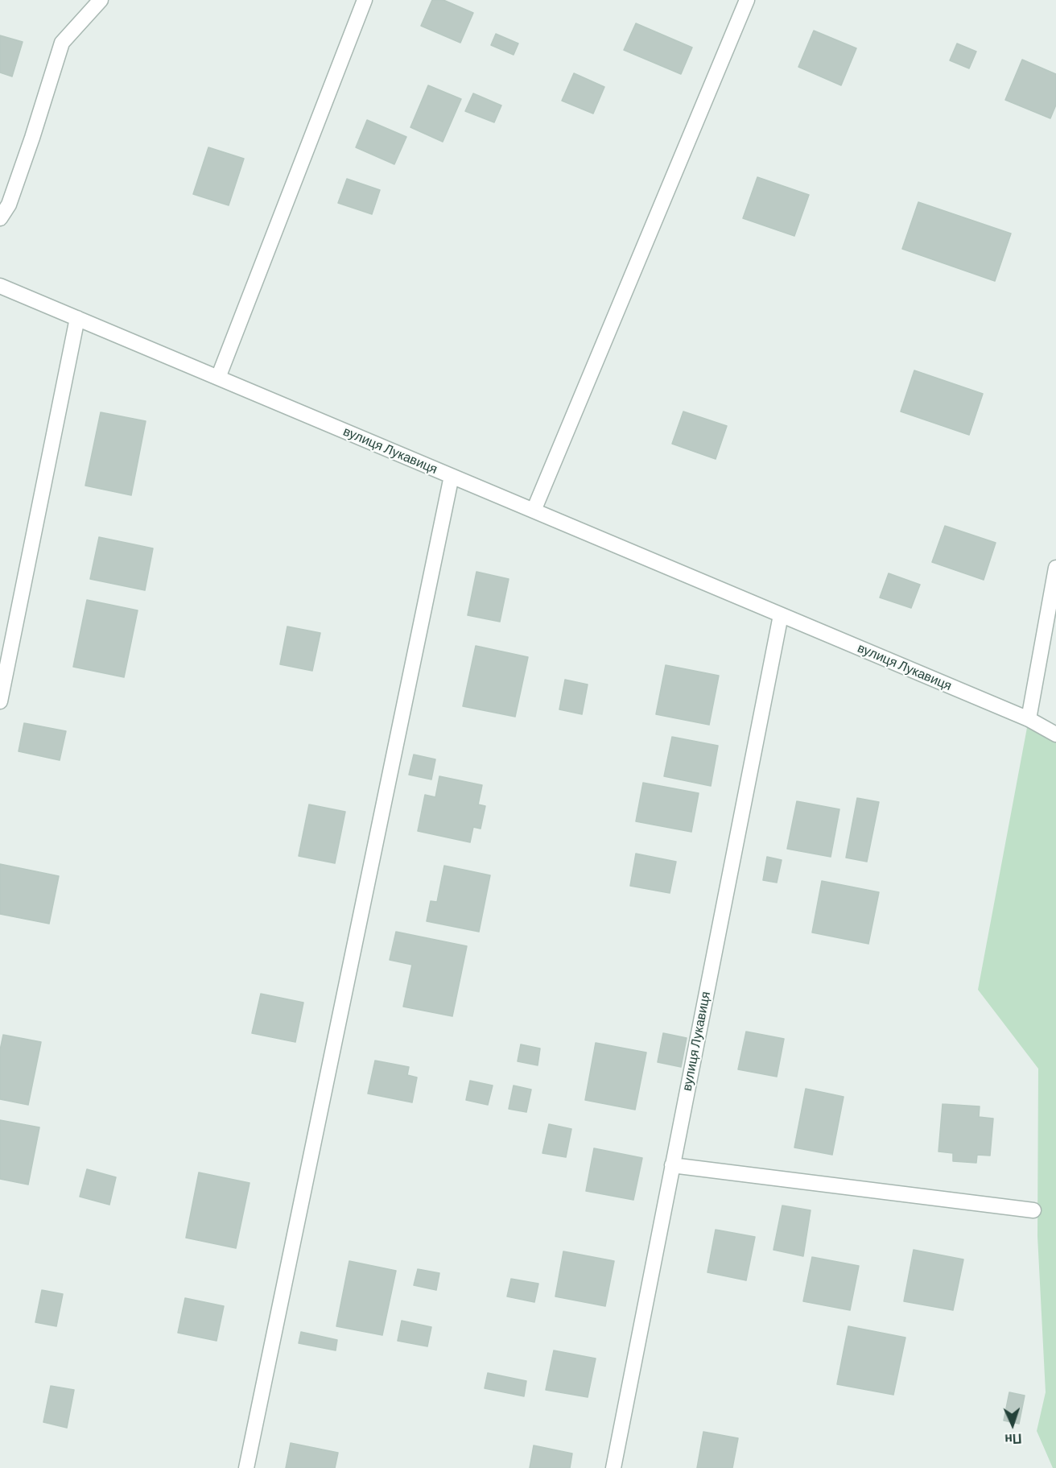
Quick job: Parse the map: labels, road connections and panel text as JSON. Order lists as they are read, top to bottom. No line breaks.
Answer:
{"streets":{"street":["вулиця Лукавиця"]},"north":"bottom"}
